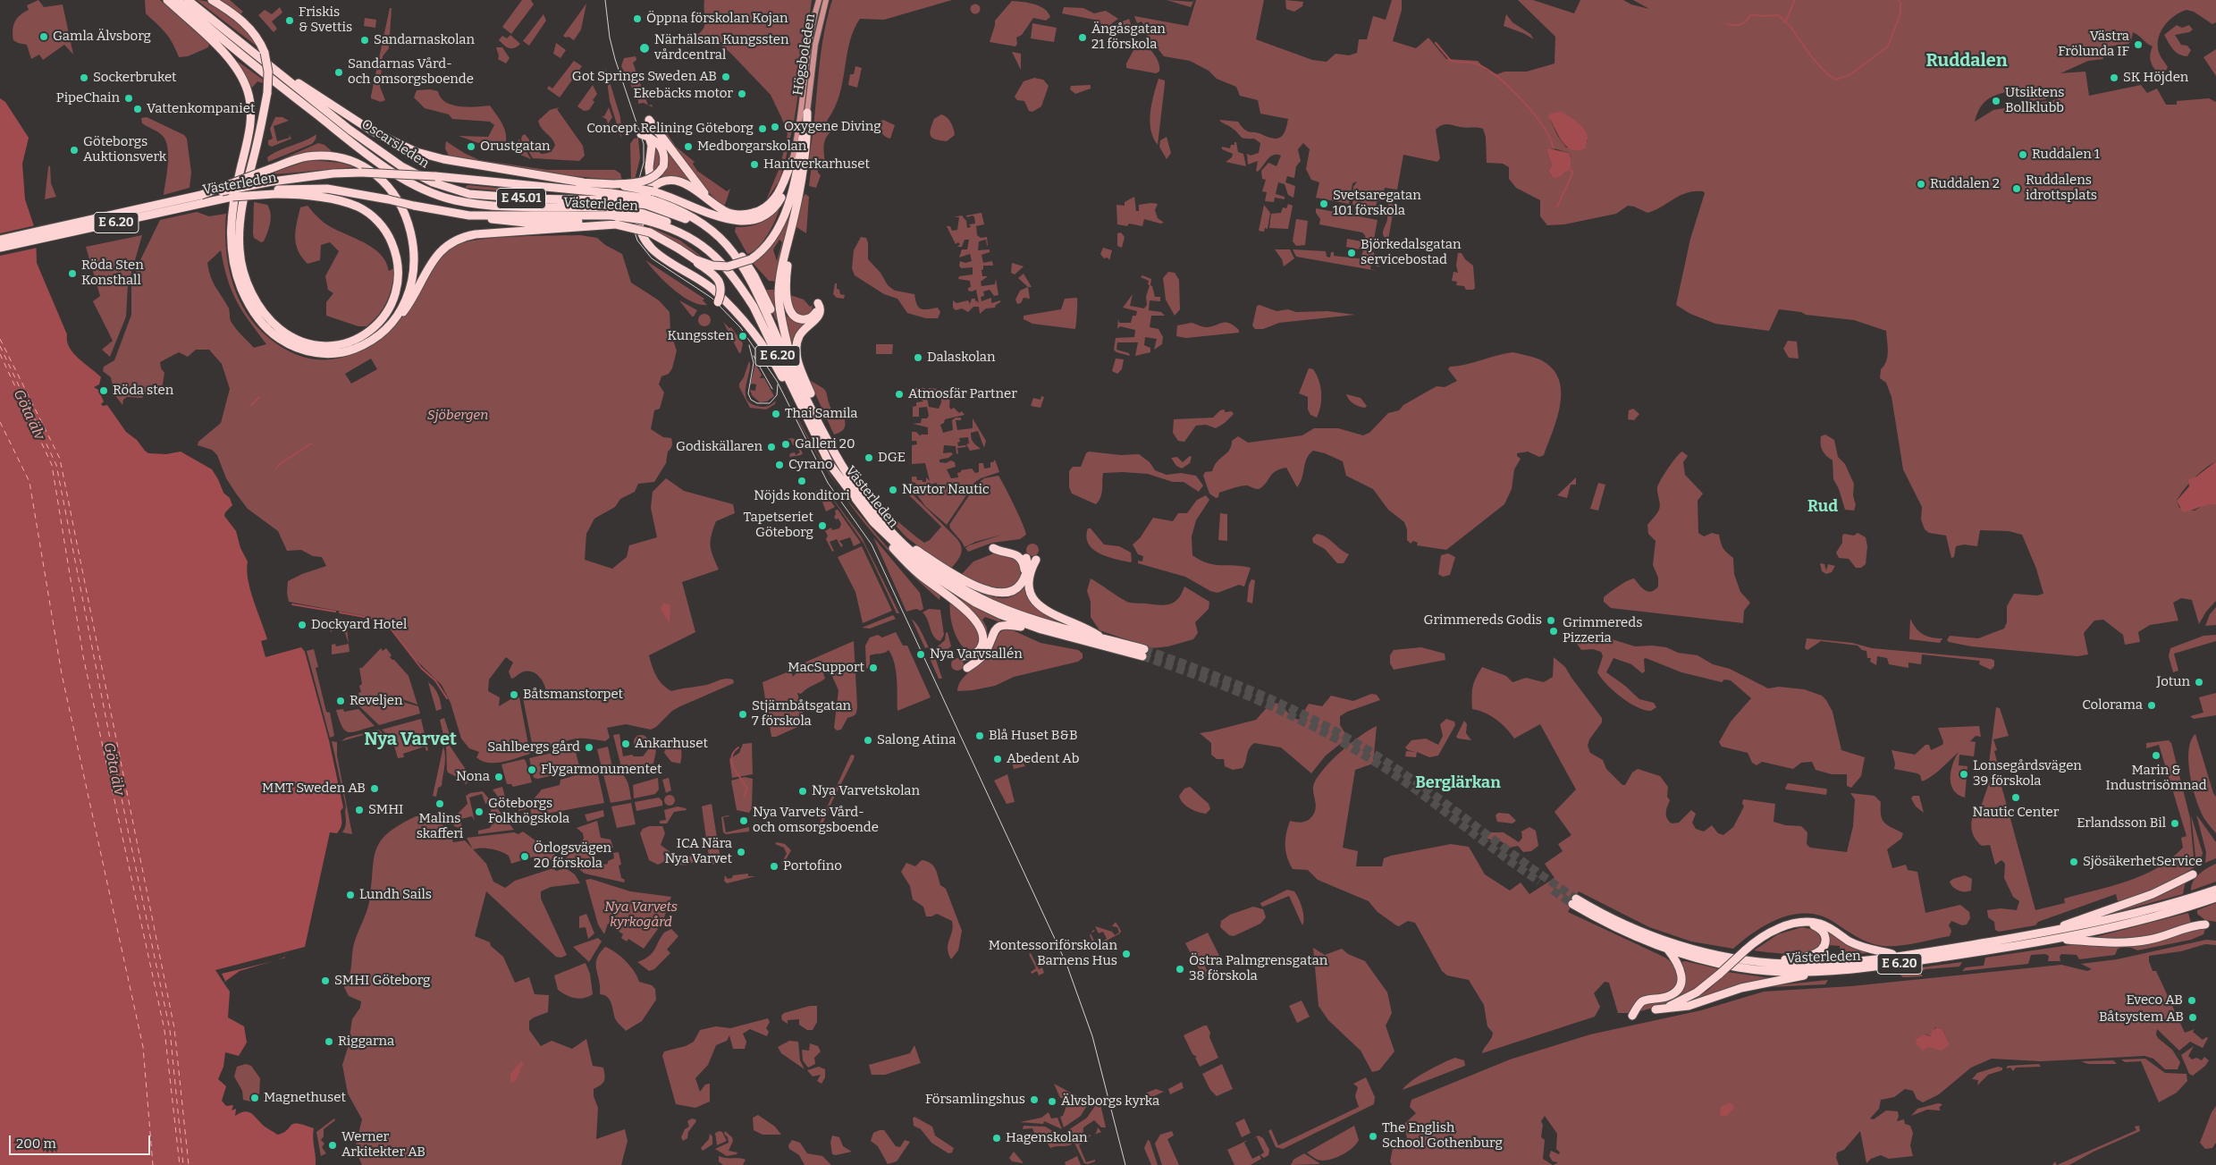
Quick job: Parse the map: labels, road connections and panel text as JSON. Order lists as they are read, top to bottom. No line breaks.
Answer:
{"streets":{"highway":["Oscarsleden","Västerleden","E 45.01","E 6.20"],"main road":["Högsboleden"]},"crossings":[["Oscarsleden","Västerleden"],["Oscarsleden","E 6.20"],["Västerleden","E 6.20"]],"districts":["Ruddalen","Rud","Nya Varvet","Berglärkan"],"water":["Göta älv"],"parks":["Sjöbergen","Nya Varvets kyrkogård"],"places":["Öppna förskolan Kojan","Friskis & Svettis","Gamla Älvsborg","Ängåsgatan 21 förskola","Sandarnaskolan","Västra Frölunda IF","Närhälsan Kungssten vårdcentral","Sandarnas Vård- och omsorgsboende","Got Springs Sweden AB","Sockerbruket","SK Höjden","Ekebäcks motor","PipeChain","Utsiktens Bollklubb","Vattenkompaniet","Oxygene Diving","Concept Relining Göteborg","Orustgatan","Medborgarskolan","Göteborgs Auktionsverk","Ruddalen 1","Hantverkarhuset","Ruddalen 2","Ruddalens idrottsplats","Svetsaregatan 101 förskola","Björkedalsgatan servicebostad","Röda Sten Konsthall","Kungssten","Dalaskolan","Röda sten","Atmosfär Partner","Thai Samila","Galleri 20","Godiskällaren","DGE","Cyrano","Nöjds konditori","Navtor Nautic","Tapetseriet Göteborg","Grimmereds Godis","Dockyard Hotel","Grimmereds Pizzeria","Nya Varvsallén","MacSupport","Jotun","Båtsmanstorpet","Reveljen","Colorama","Stjärnbåtsgatan 7 förskola","Blå Huset B&B","Salong Atina","Ankarhuset","Sahlbergs gård","Marin & Industrisömnad","Abedent Ab","Flygarmonumentet","Lonsegårdsvägen 39 förskola","Nona","MMT Sweden AB","Nya Varvetskolan","Nautic Center","Malins skafferi","SMHI","Göteborgs Folkhögskola","Nya Varvets Vård- och omsorgsboende","Erlandsson Bil","ICA Nära Nya Varvet","Örlogsvägen 20 förskola","SjösäkerhetService","Portofino","Lundh Sails","Montessoriförskolan Barnens Hus","Östra Palmgrensgatan 38 förskola","SMHI Göteborg","Eveco AB","Båtsystem AB","Riggarna","Magnethuset","Församlingshus","Älvsborgs kyrka","The English School Gothenburg","Hagenskolan","Werner Arkitekter AB"],"scale_bar":"200 m"}
